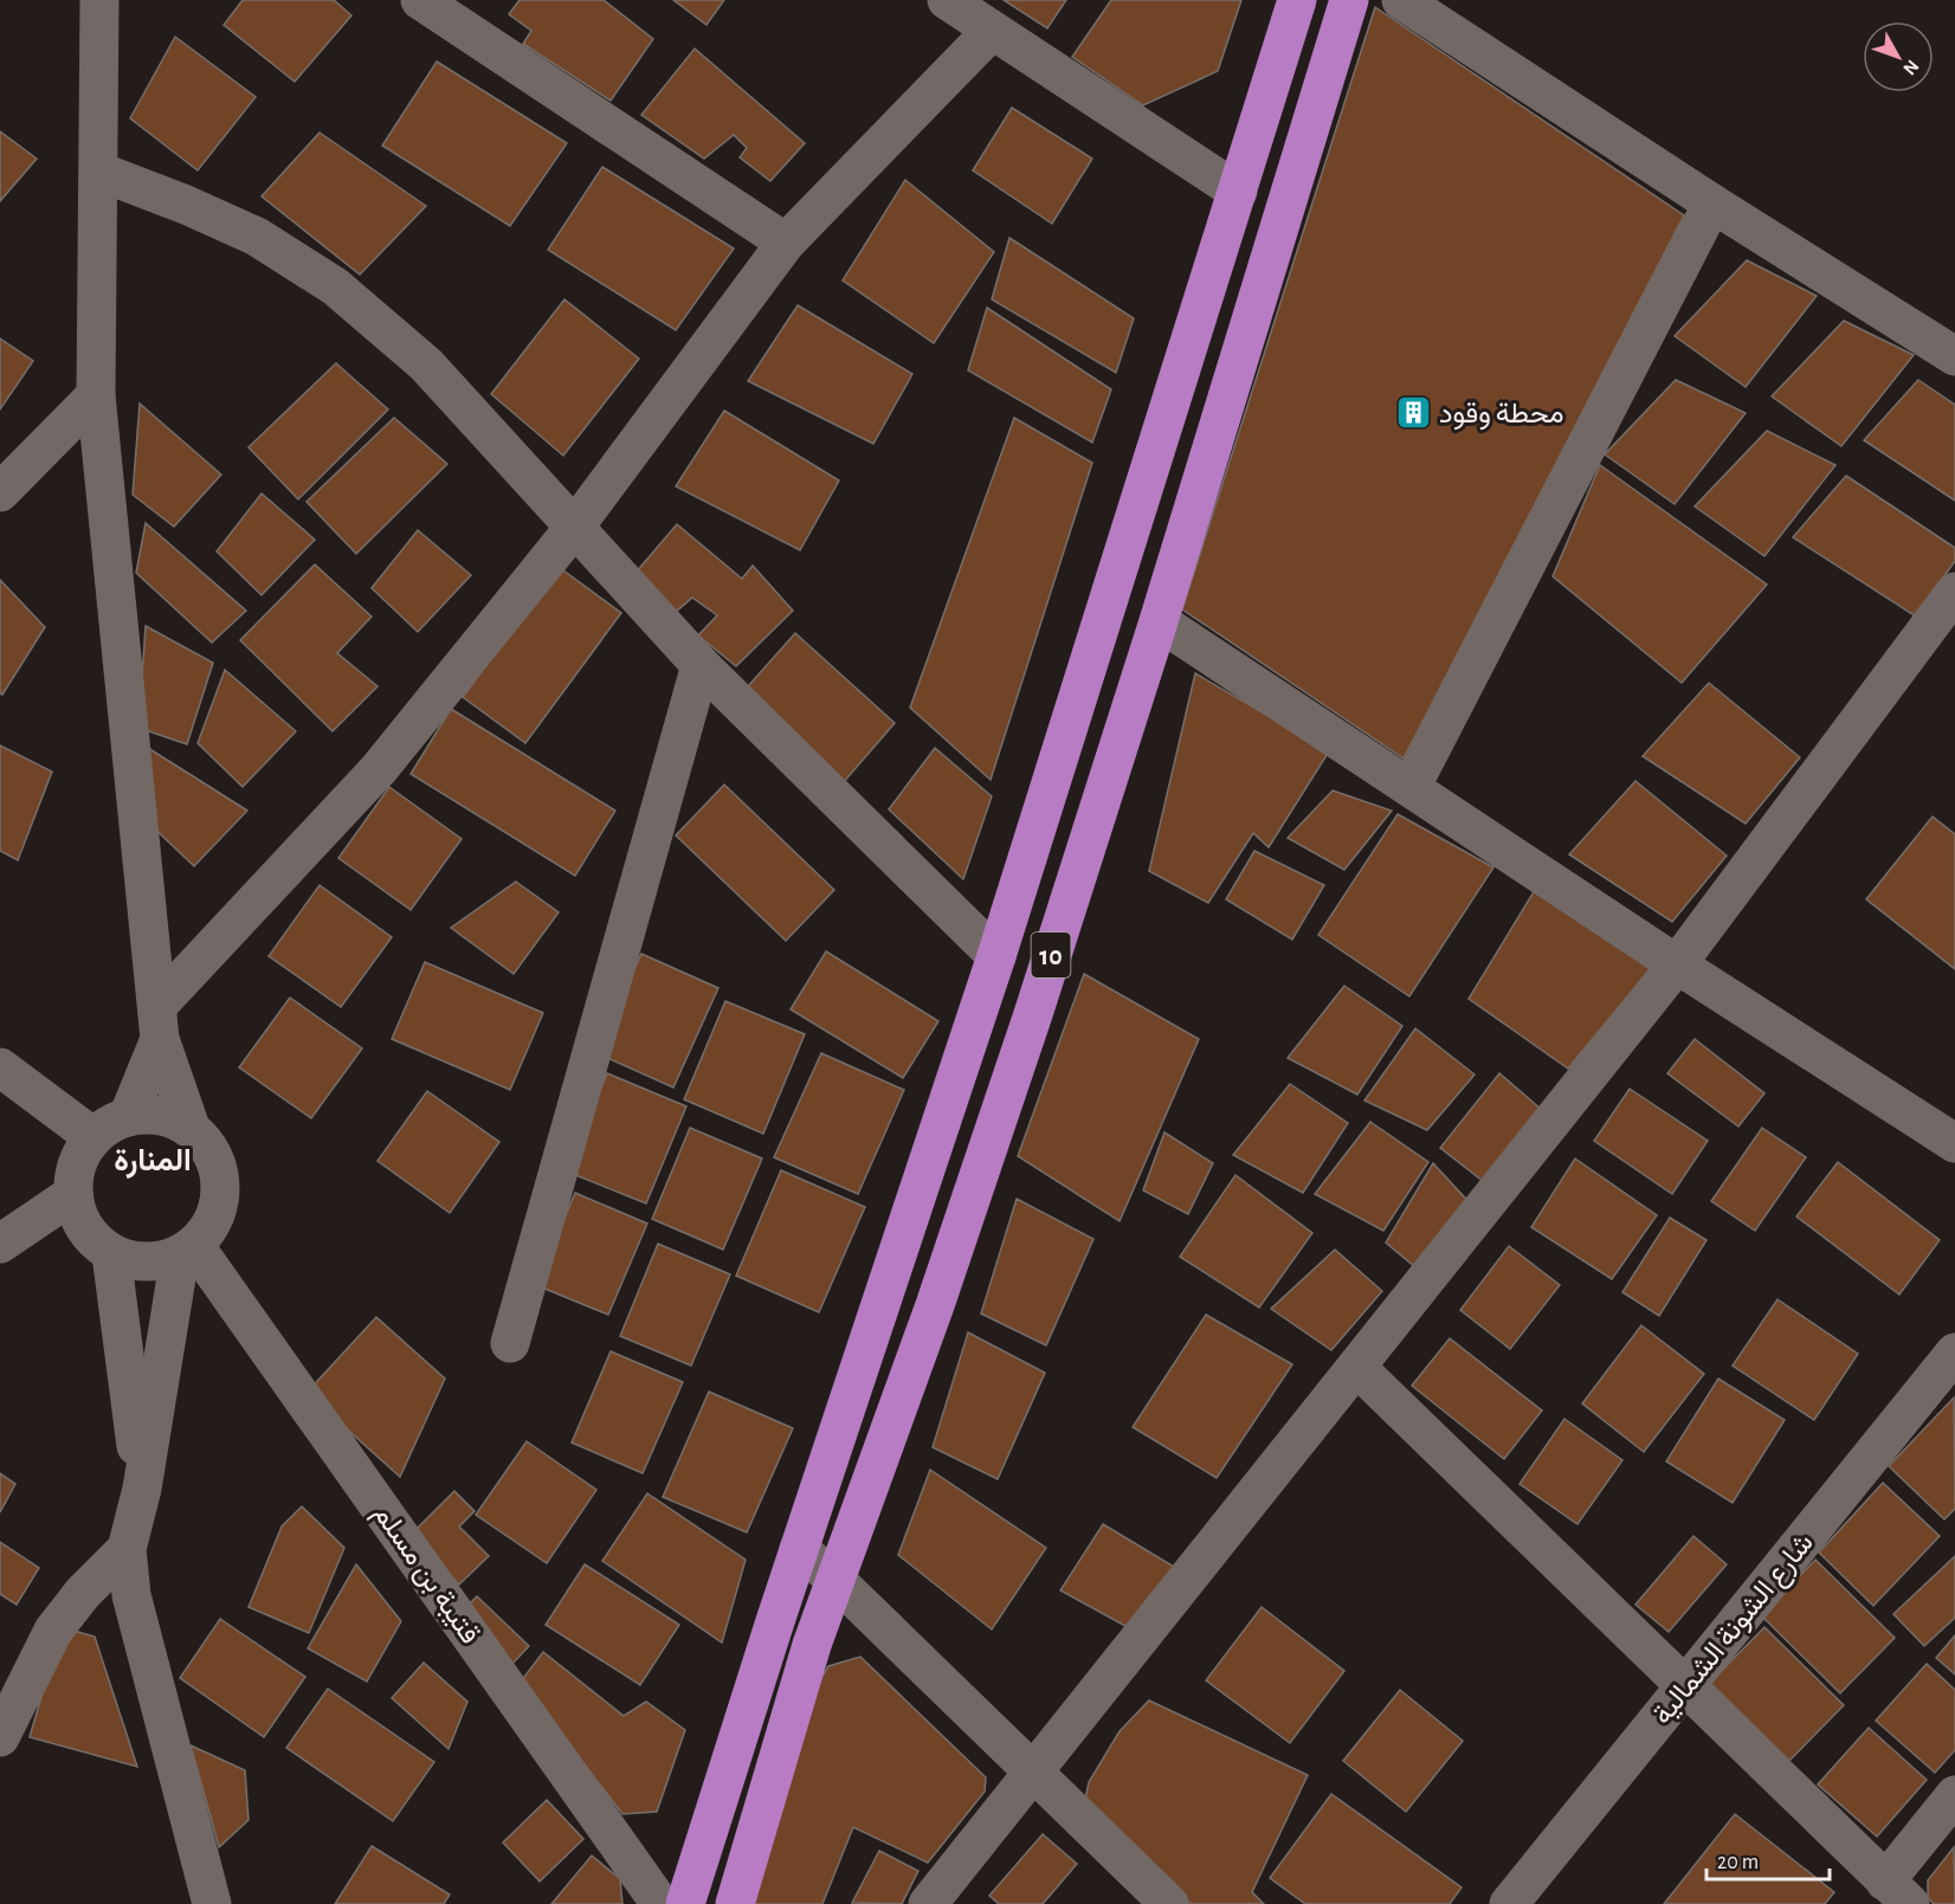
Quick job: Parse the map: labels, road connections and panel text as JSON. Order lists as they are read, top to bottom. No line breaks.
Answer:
{"streets":{"highway":["10"],"street":["قتيبة بن مسلم","شارع الشونة الشمالية"]},"districts":["المنارة"],"places":{"building":["محطة وقود"]},"scale_bar":"20 m","north":"bottom right"}
